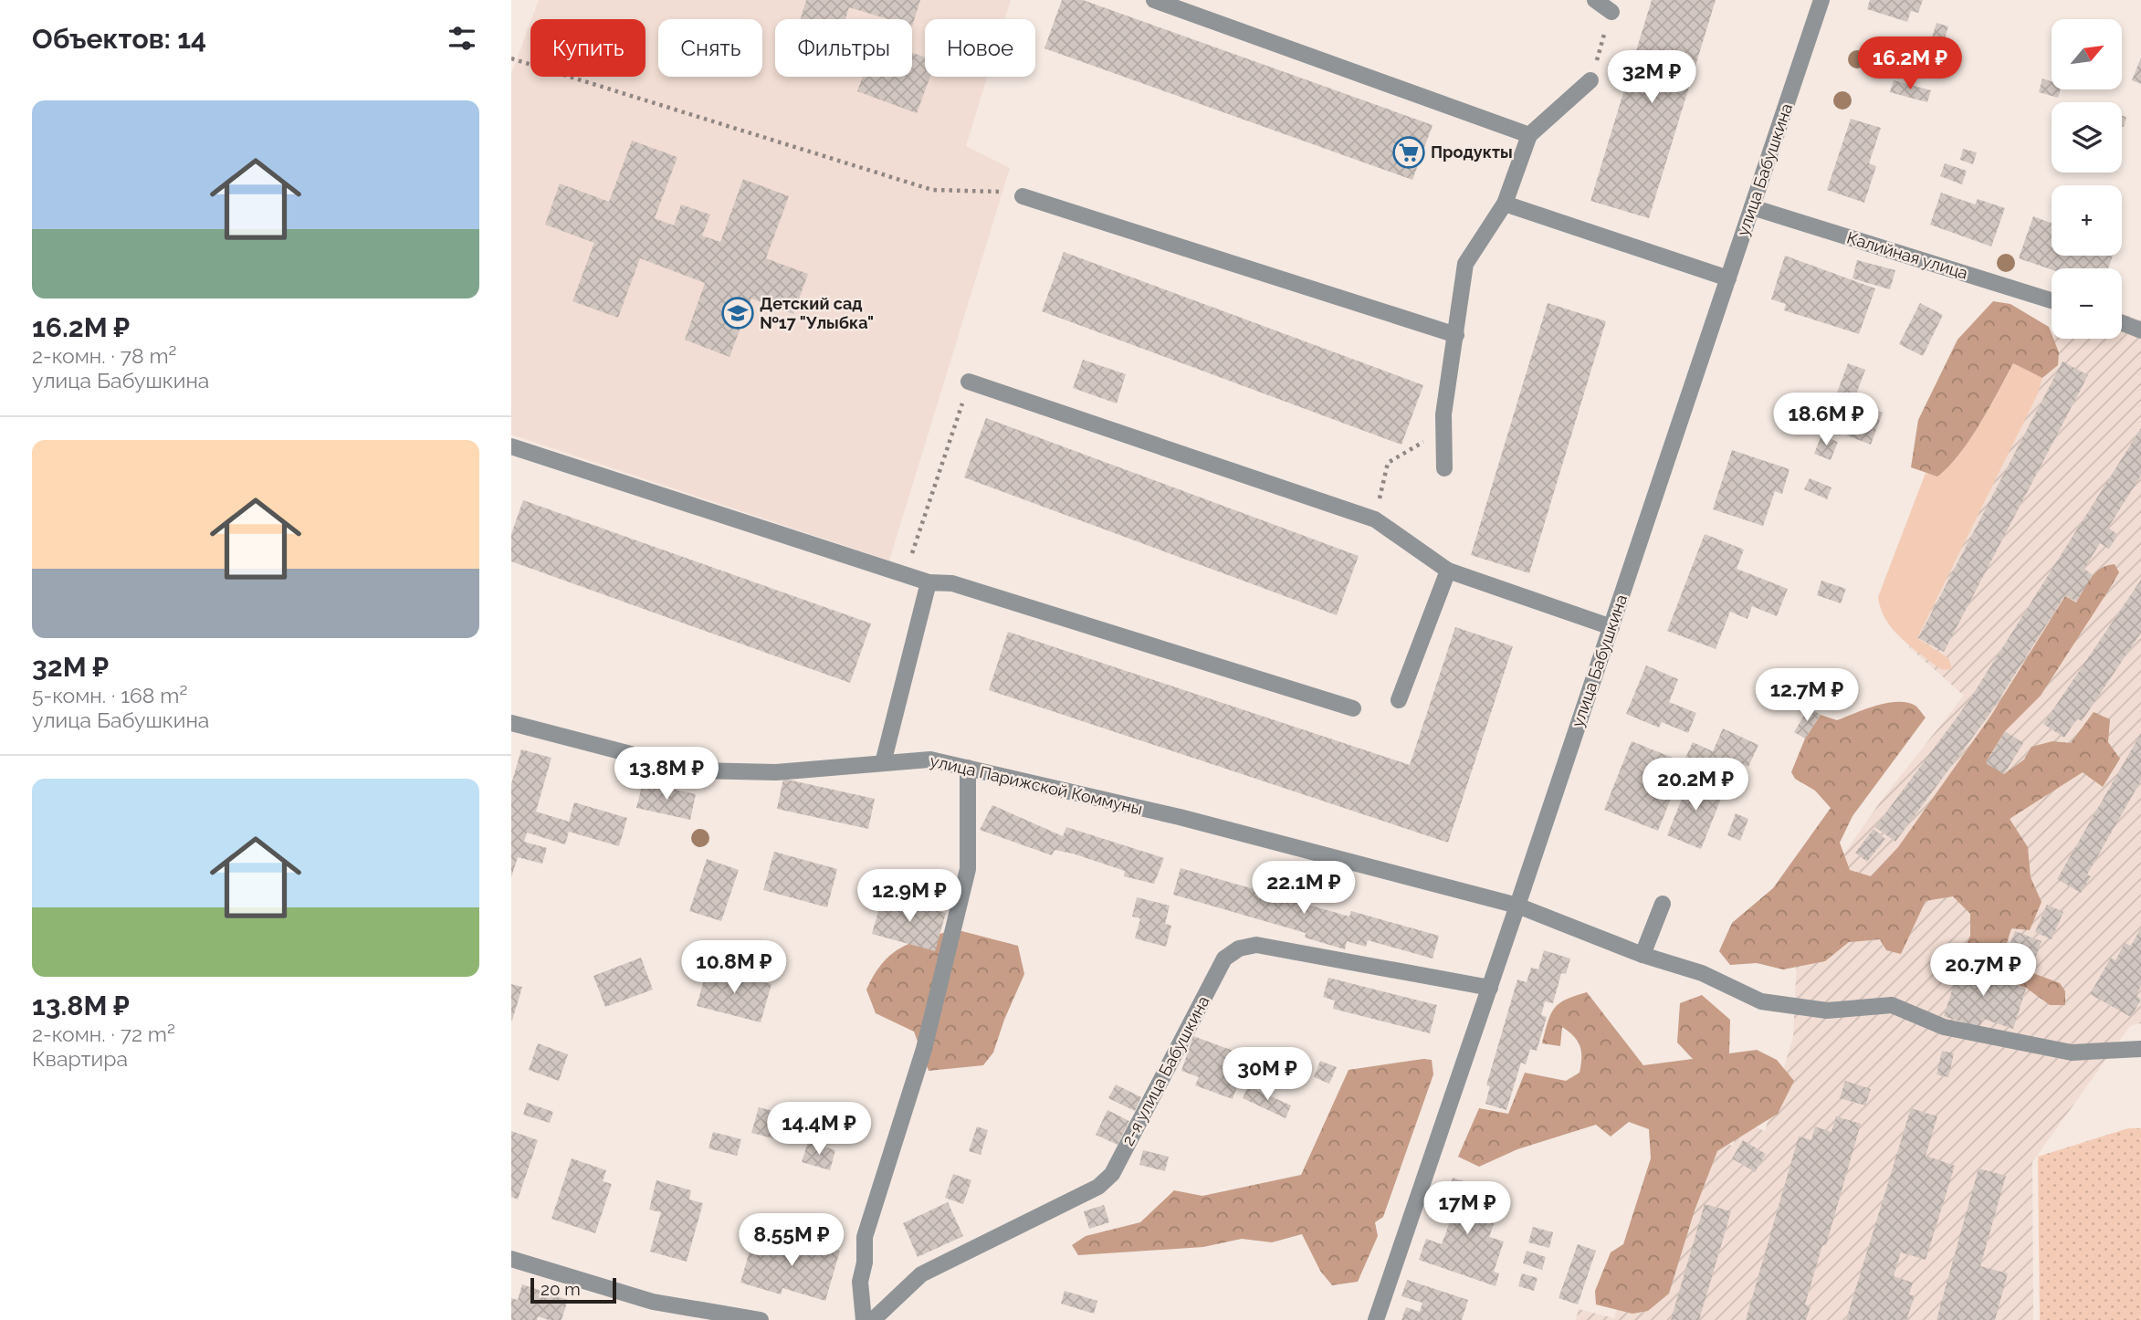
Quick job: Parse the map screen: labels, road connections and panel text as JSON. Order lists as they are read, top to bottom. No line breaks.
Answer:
{"streets":{"street":["улица Бабушкина","Калийная улица","улица Парижской Коммуны","2-я улица Бабушкина"]},"crossings":[["улица Бабушкина","Калийная улица"],["улица Бабушкина","улица Парижской Коммуны"],["улица Бабушкина","2-я улица Бабушкина"]],"places":{"supermarket":["Продукты"],"school or university":["Детский сад №17 \"Улыбка\""]},"scale_bar":"20 m","north":"top right","page":{"heading":"Объектов: 14","map_buttons":["+","−"],"chip":["Купить","Снять","Фильтры","Новое"],"price":["16.2M ₽","32M ₽","18.6M ₽","12.7M ₽","13.8M ₽","20.2M ₽","22.1M ₽","12.9M ₽","10.8M ₽","20.7M ₽","30M ₽","14.4M ₽","17M ₽","8.55M ₽"],"list":[{"name":"16.2M ₽","note":"2-комн. · 78 m² · улица Бабушкина"},{"name":"32M ₽","note":"5-комн. · 168 m² · улица Бабушкина"},{"name":"13.8M ₽","note":"2-комн. · 72 m² · Квартира"}],"scale":"20 m"}}
